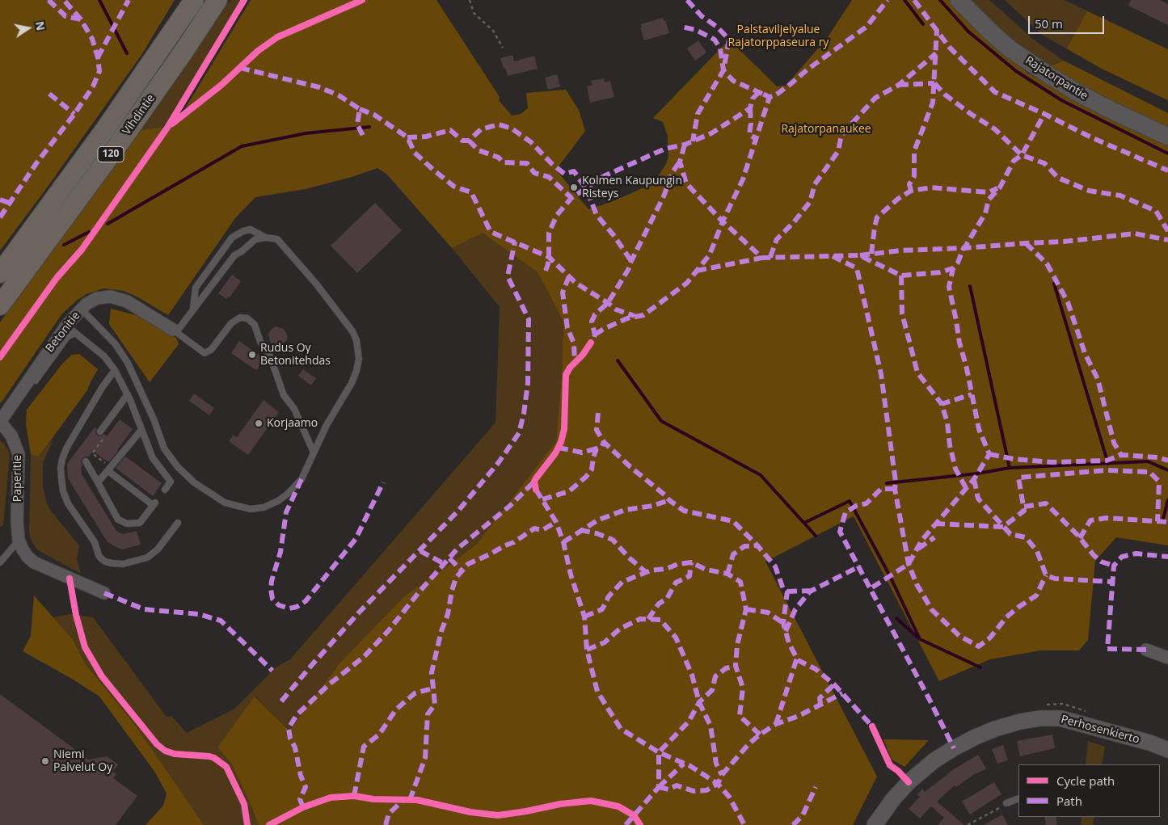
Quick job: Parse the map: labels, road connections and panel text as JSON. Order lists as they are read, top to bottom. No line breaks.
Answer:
{"streets":{"main road":["Rajatorpantie","Vihdintie","120"],"street":["Betonitie","Paperitie","Perhosenkierto"]},"crossings":[["Betonitie","Paperitie"]],"parks":["Palstaviljelyalue Rajatorppaseura ry","Rajatorpanaukee"],"places":["Kolmen Kaupungin Risteys","Rudus Oy Betonitehdas","Korjaamo","Niemi Palvelut Oy"],"legend":["Cycle path","Path"],"scale_bar":"50 m","north":"right"}
